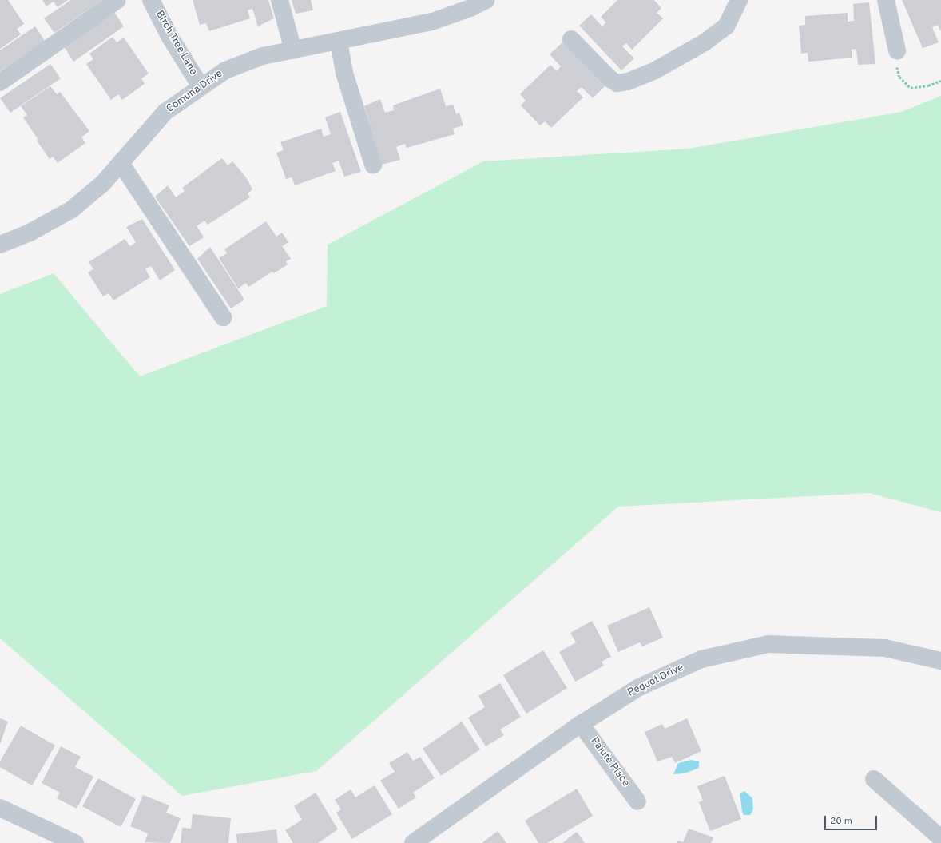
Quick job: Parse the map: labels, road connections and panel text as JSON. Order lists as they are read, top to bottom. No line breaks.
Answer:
{"streets":{"street":["Birch Tree Lane","Comuna Drive","Pequot Drive","Paiute Place"]},"crossings":[["Birch Tree Lane","Comuna Drive"],["Pequot Drive","Paiute Place"]],"scale_bar":"20 m"}
